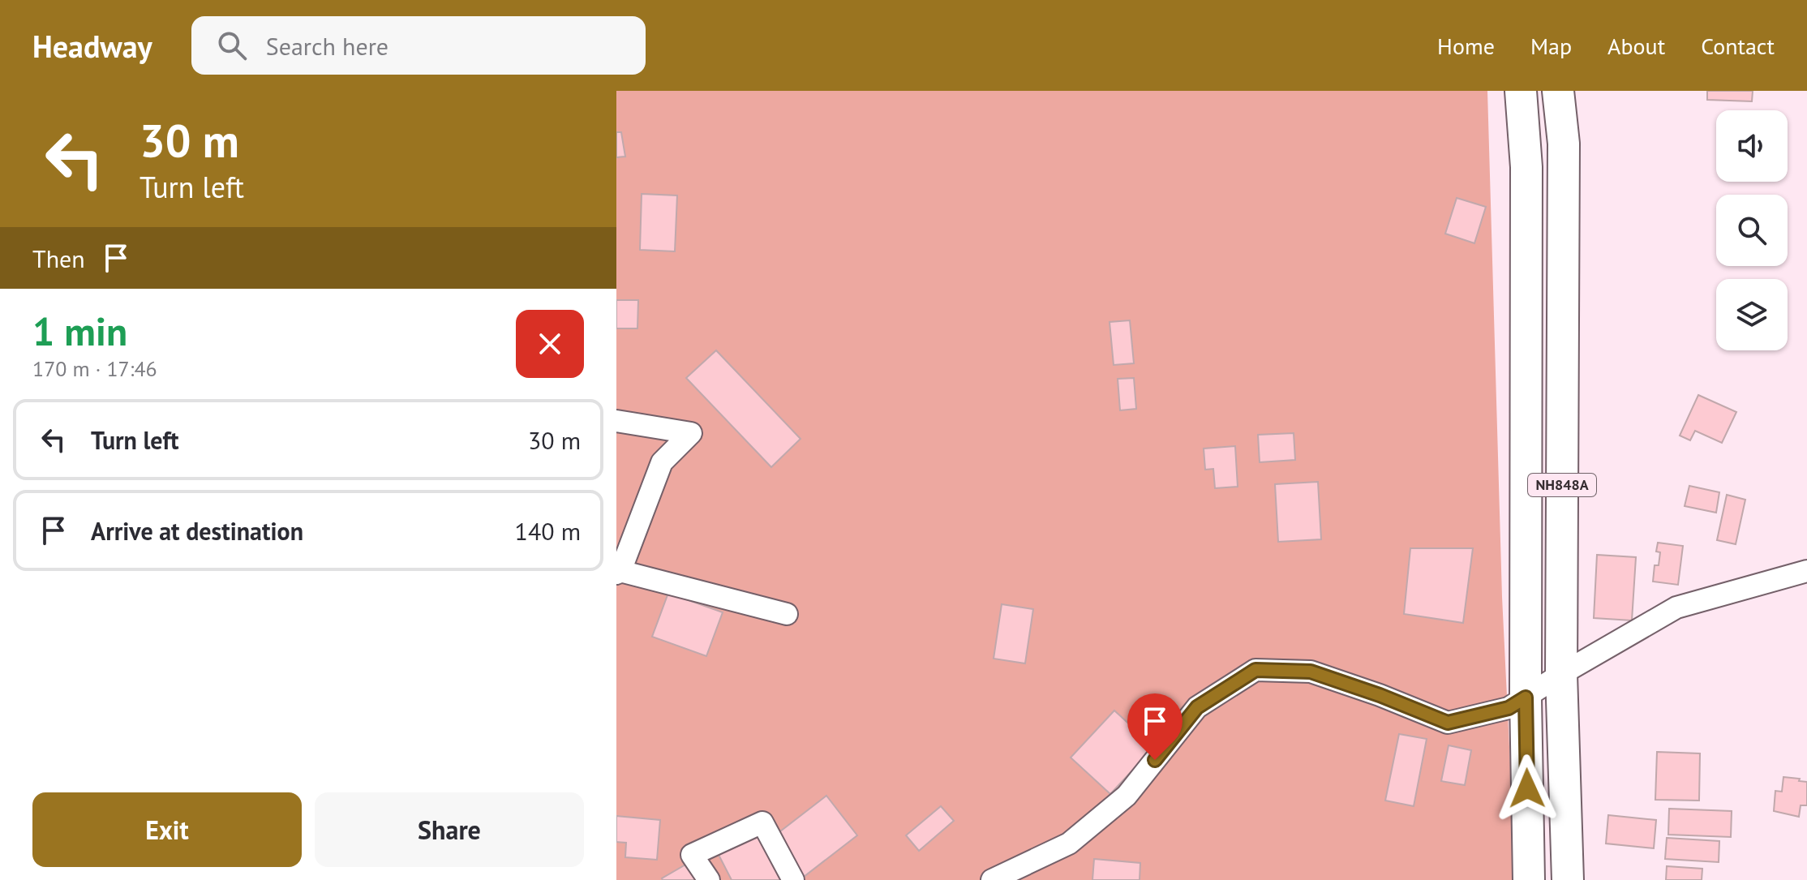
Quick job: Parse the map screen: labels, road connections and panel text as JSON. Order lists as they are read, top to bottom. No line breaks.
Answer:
{"streets":{"highway":["NH848A"]},"page":{"header":"Headway","search":"Search here","nav":["Home","Map","About","Contact"],"turn":["30 m","Turn left"],"then":"Then","heading":["1 min","170 m · 17:46"],"list":[{"name":"Turn left","value":"30 m"},{"name":"Arrive at destination","value":"140 m"}],"buttons":["Exit","Share"]}}
